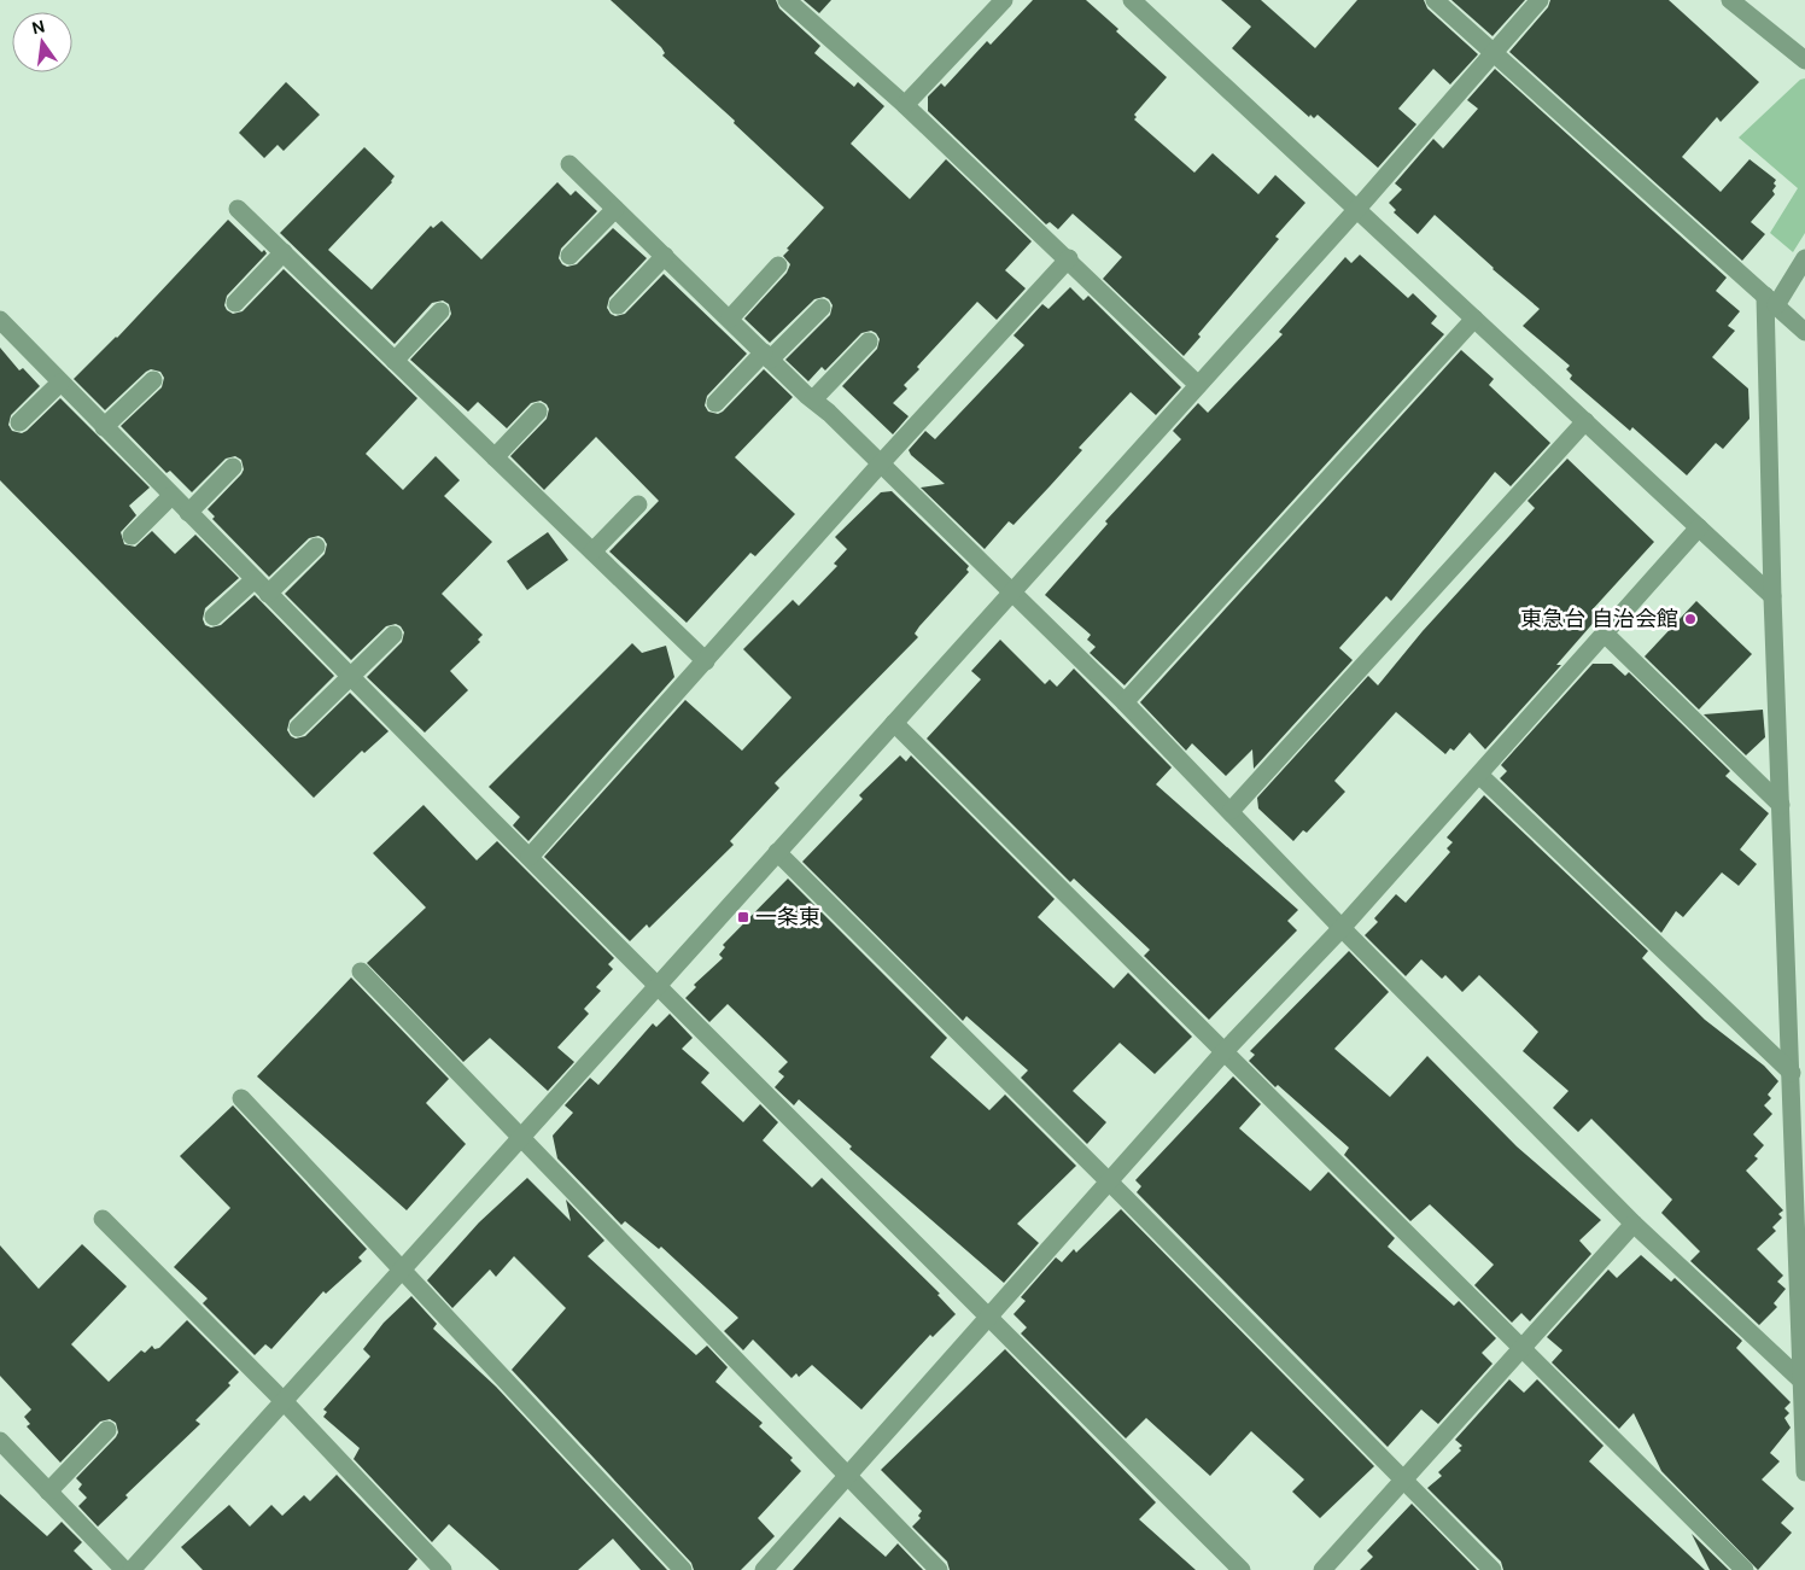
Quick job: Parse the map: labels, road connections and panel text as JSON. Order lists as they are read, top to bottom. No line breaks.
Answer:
{"places":{"other":["東急台 自治会館"],"transit":["一条東"]},"north":"top"}
